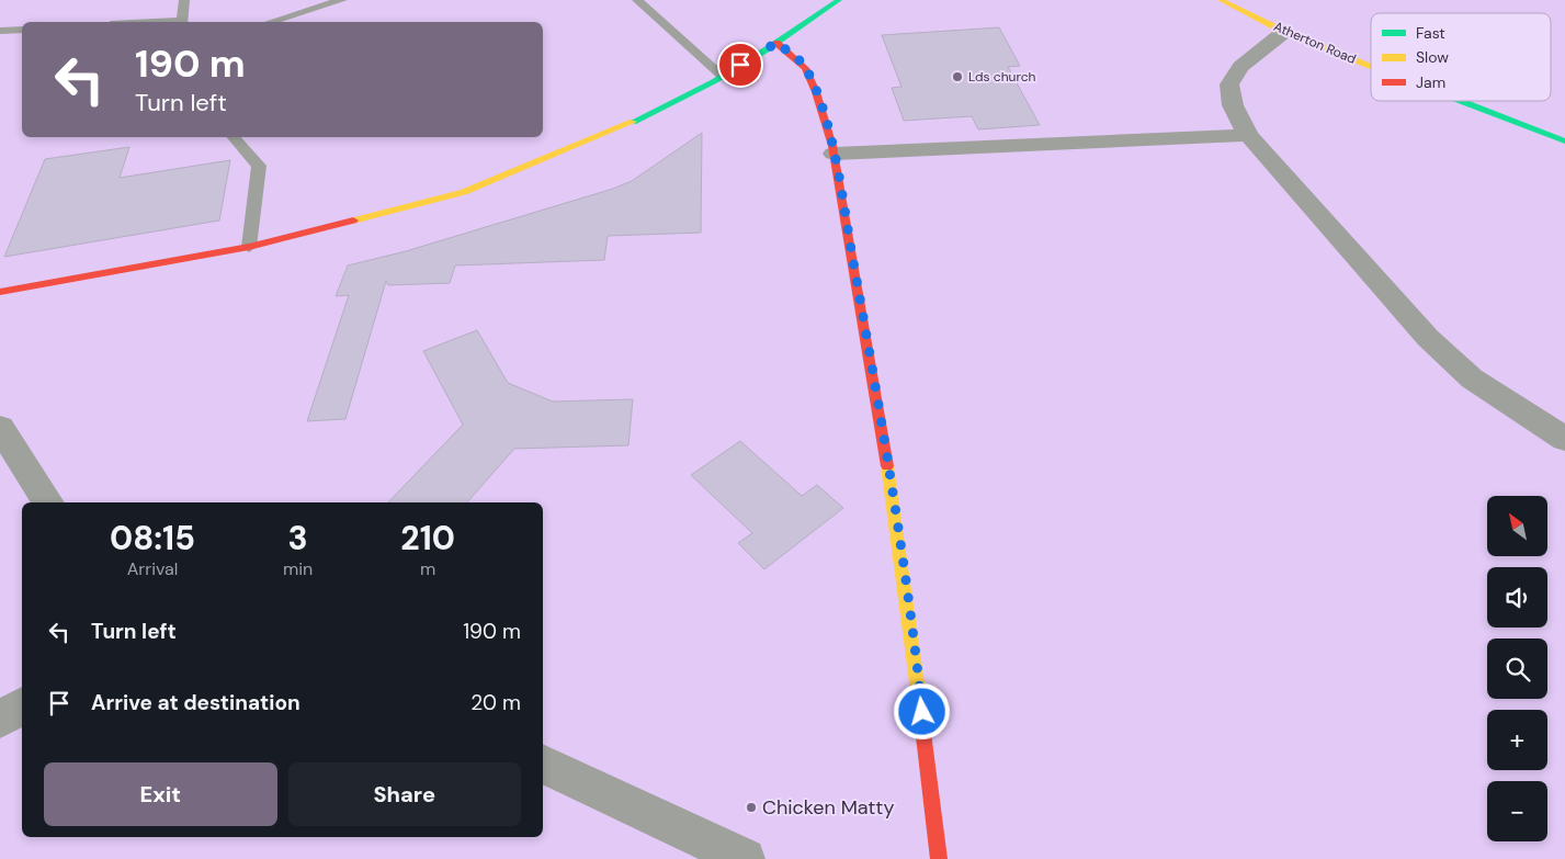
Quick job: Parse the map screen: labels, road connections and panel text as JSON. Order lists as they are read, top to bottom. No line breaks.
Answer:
{"streets":{"street":["Atherton Road"]},"places":["Lds church","Chicken Matty"],"legend":["Fast","Slow","Jam"],"north":"top left","page":{"turn":["190 m","Turn left"],"map_buttons":["+","−"],"eta":["08:15","Arrival","3","min","210","m"],"list":[{"name":"Turn left","value":"190 m"},{"name":"Arrive at destination","value":"20 m"}],"buttons":["Exit","Share"]}}
